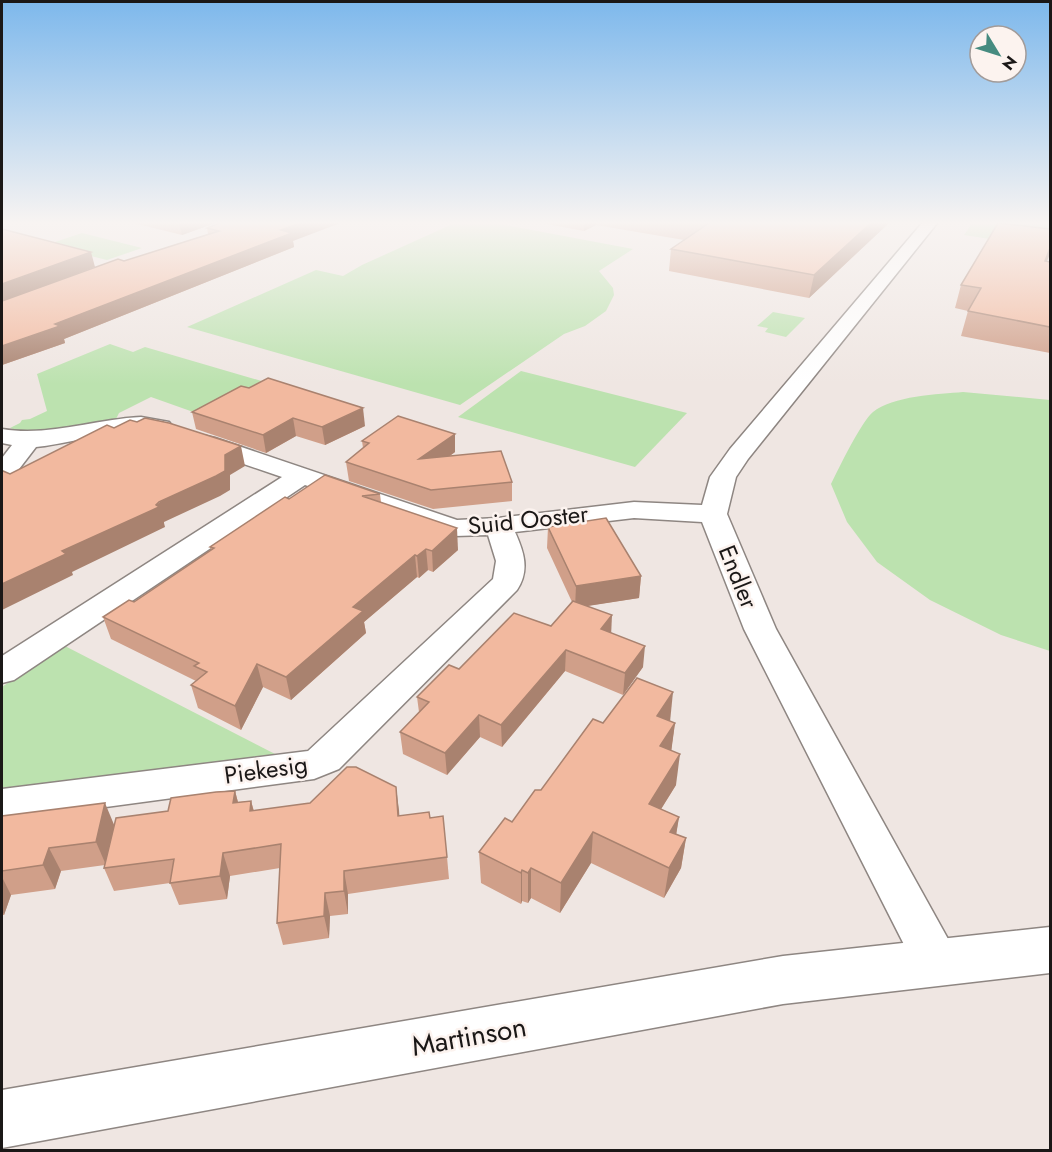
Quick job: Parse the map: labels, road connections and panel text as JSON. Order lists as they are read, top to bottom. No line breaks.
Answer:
{"streets":{"street":["Suid Ooster","Endler","Piekesig","Martinson"]},"crossings":[["Suid Ooster","Endler"],["Suid Ooster","Piekesig"],["Endler","Martinson"]],"north":"bottom right"}
